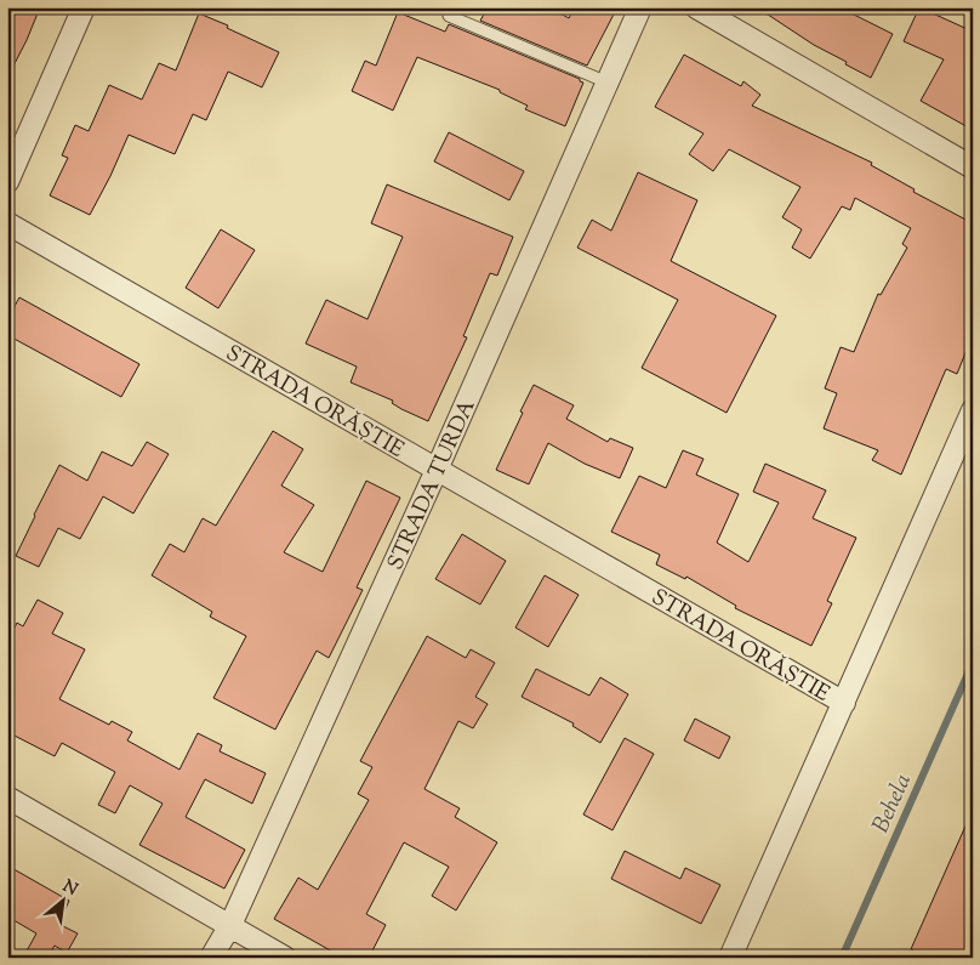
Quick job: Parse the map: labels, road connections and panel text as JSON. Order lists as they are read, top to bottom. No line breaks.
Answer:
{"streets":{"street":["STRADA ORĂȘTIE","STRADA TURDA"]},"crossings":[["STRADA ORĂȘTIE","STRADA TURDA"]],"water":["Behela"],"north":"top right"}
